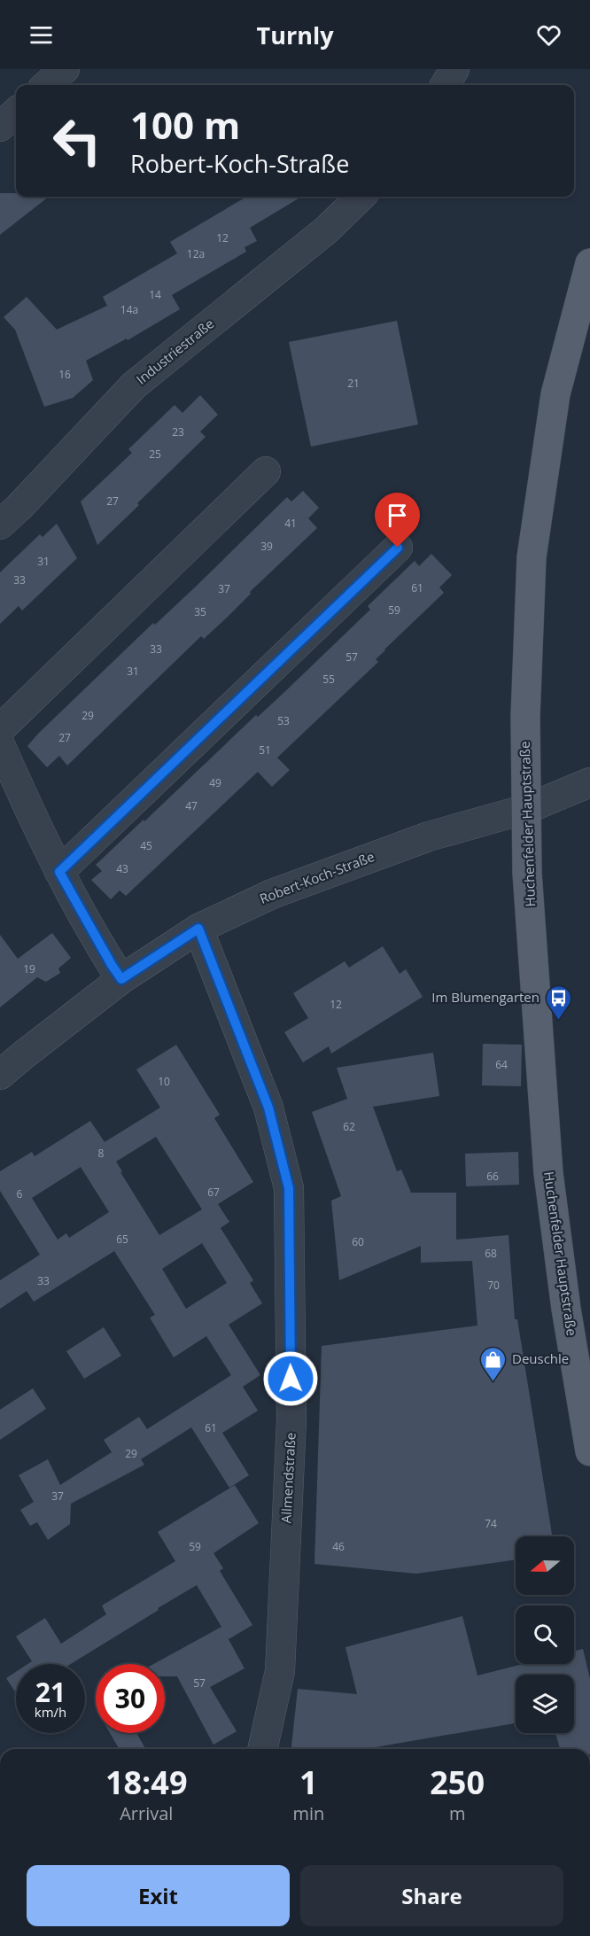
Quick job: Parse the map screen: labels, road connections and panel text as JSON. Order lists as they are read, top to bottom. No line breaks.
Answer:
{"streets":{"main road":["Huchenfelder Hauptstraße"],"street":["Industriestraße","Robert-Koch-Straße","Allmendstraße"]},"crossings":[["Huchenfelder Hauptstraße","Robert-Koch-Straße"],["Robert-Koch-Straße","Allmendstraße"]],"places":{"bus stop":["Im Blumengarten"],"shop":["Deuschle"]},"house_numbers":["12","12a","14","14a","16","21","23","25","27","41","39","31","33","61","37","59","35","33","57","31","55","29","53","27","51","49","47","45","43","19","12","64","10","62","8","66","67","6","65","60","68","33","70","61","29","37","74","59","46","57"],"north":"left","page":{"header":"Turnly","turn":["100 m","Robert-Koch-Straße"],"speed":"21 km/h","limit":"30","eta":["18:49","Arrival","1","min","250","m"],"buttons":["Exit","Share"]}}
